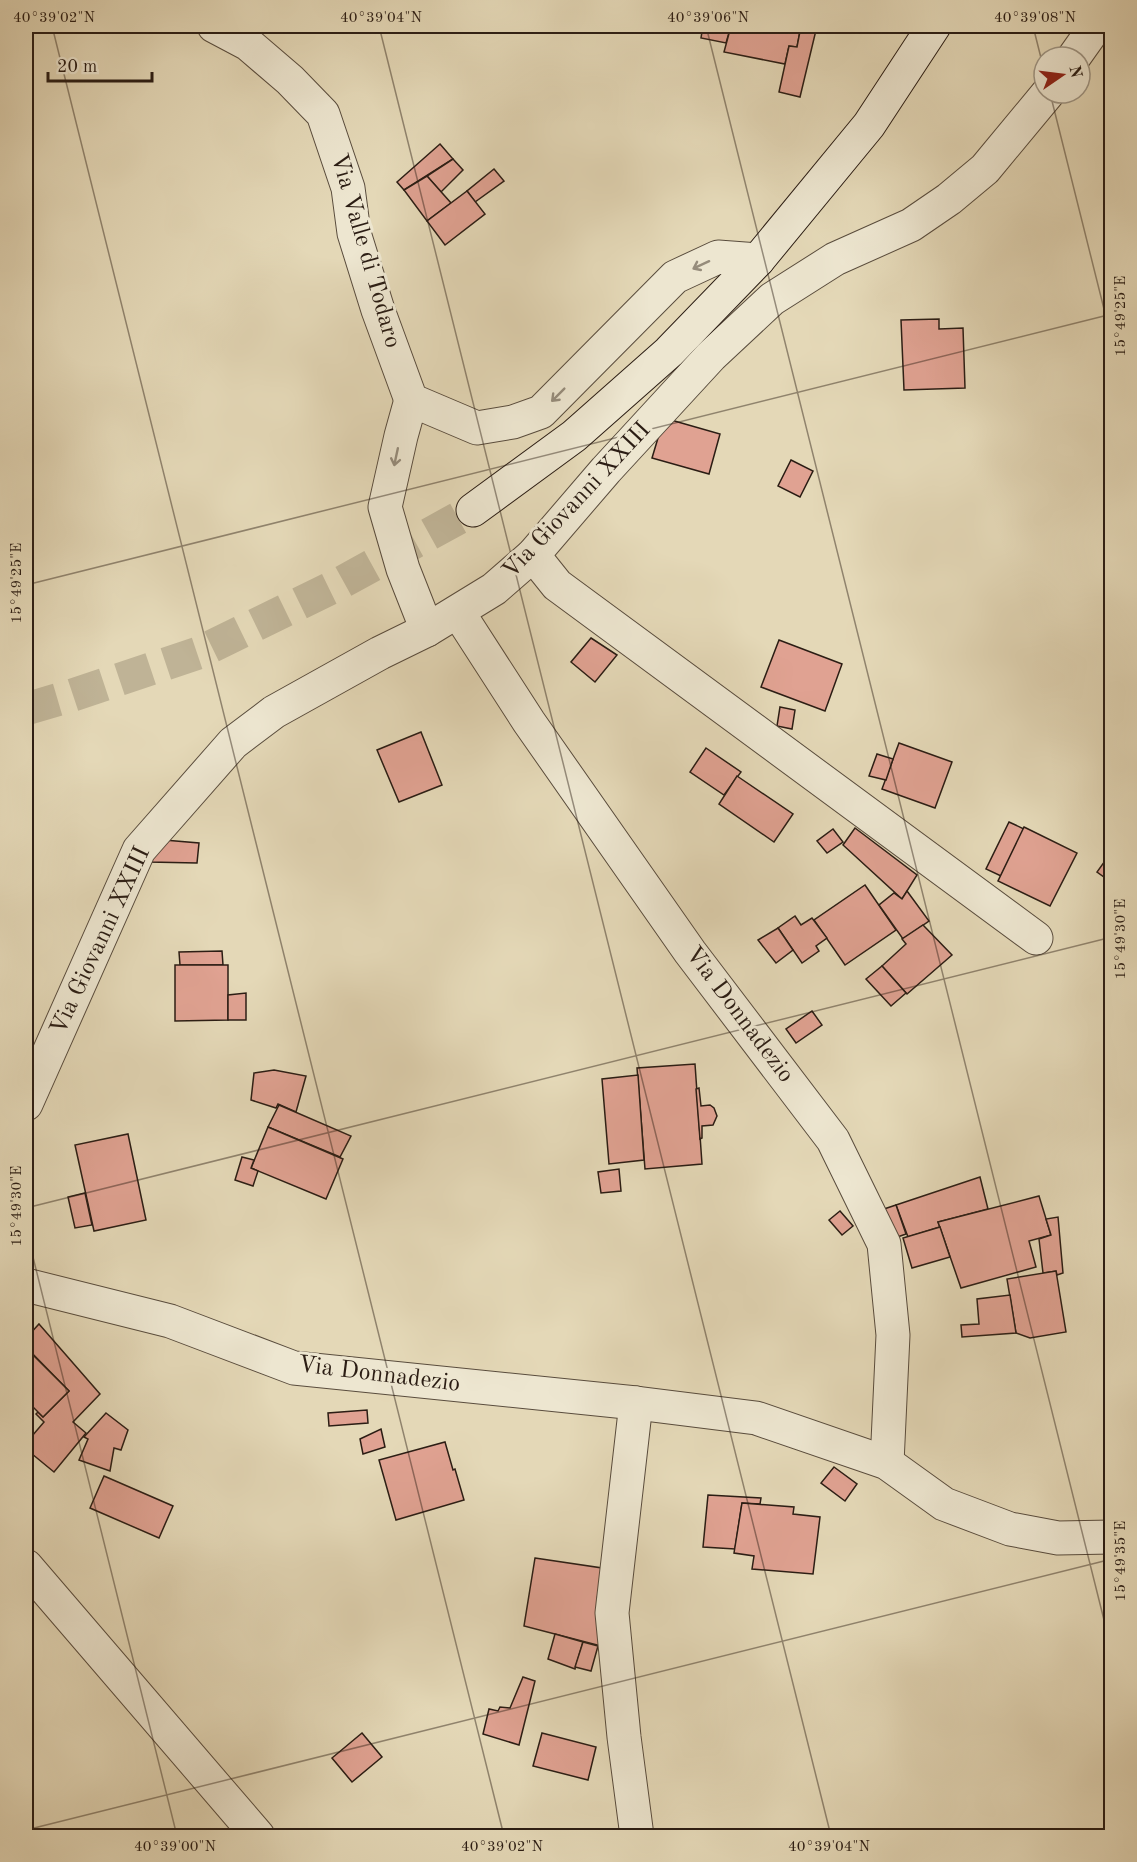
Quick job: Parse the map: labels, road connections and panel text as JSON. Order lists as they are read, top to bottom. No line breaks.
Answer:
{"streets":{"street":["Via Valle di Todaro","Via Giovanni XXIII","Via Donnadezio"]},"crossings":[["Via Giovanni XXIII","Via Donnadezio"]],"scale_bar":"20 m","north":"right","coordinates":["40°39'02\"N","40°39'04\"N","40°39'06\"N","40°39'08\"N","15°49'25\"E","15°49'30\"E","15°49'35\"E","40°39'00\"N"]}
